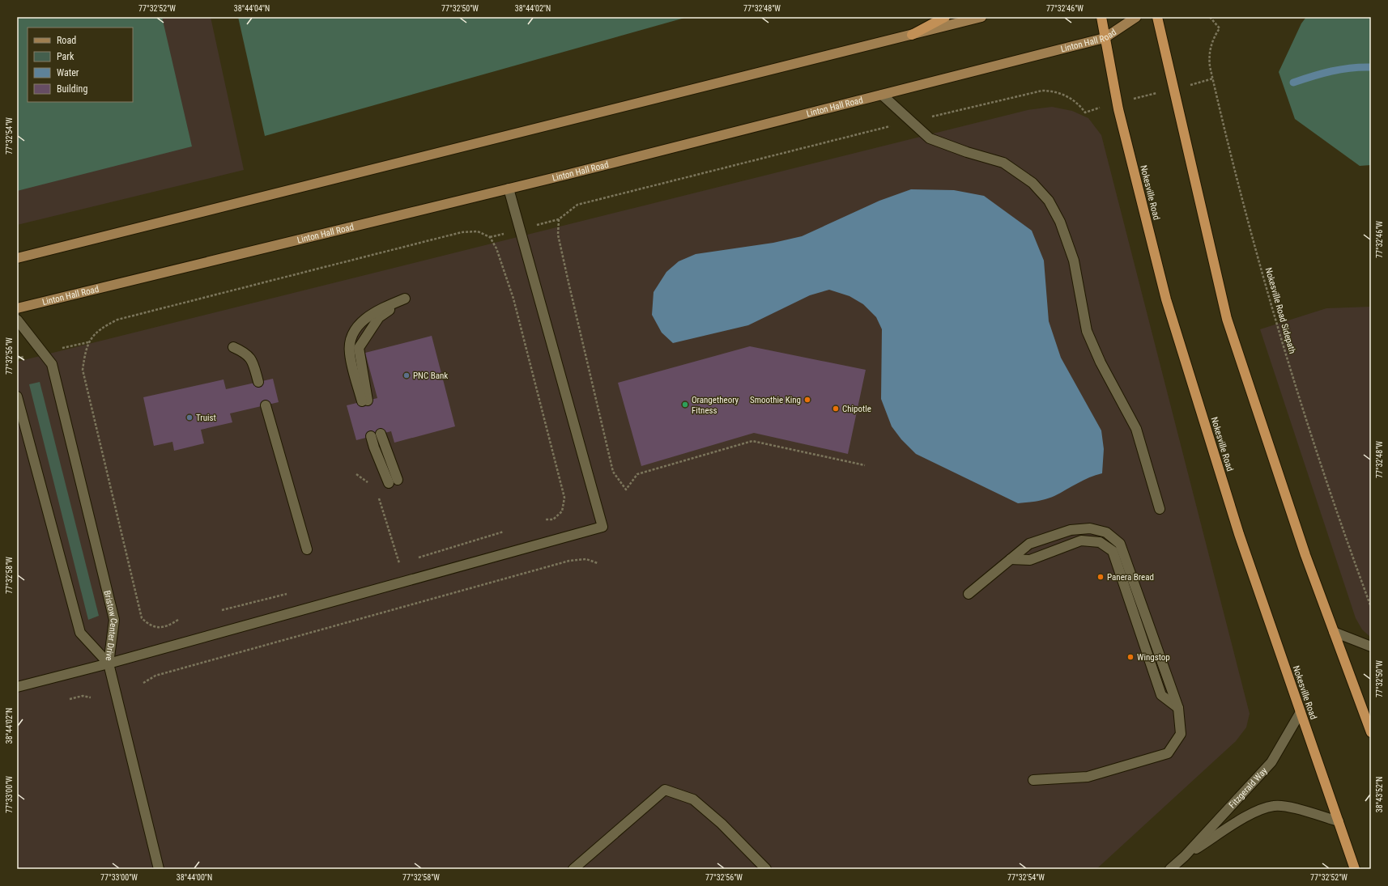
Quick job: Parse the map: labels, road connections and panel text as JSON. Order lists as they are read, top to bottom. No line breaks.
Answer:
{"streets":{"highway":["Nokesville Road"],"main road":["Linton Hall Road"],"street":["Bristow Center Drive","Fitzgerald Way"],"path":["Nokesville Road Sidepath"]},"crossings":[["Linton Hall Road","Nokesville Road"],["Nokesville Road","Fitzgerald Way"]],"places":["PNC Bank","Smoothie King","Orangetheory Fitness","Chipotle","Truist","Panera Bread","Wingstop"],"legend":["Road","Park","Water","Building"],"coordinates":["77°32'52\"W","38°44'04\"N","77°32'50\"W","38°44'02\"N","77°32'48\"W","77°32'46\"W","77°32'54\"W","77°32'56\"W","77°32'58\"W","77°33'00\"W","38°43'52\"N","38°44'00\"N"]}
